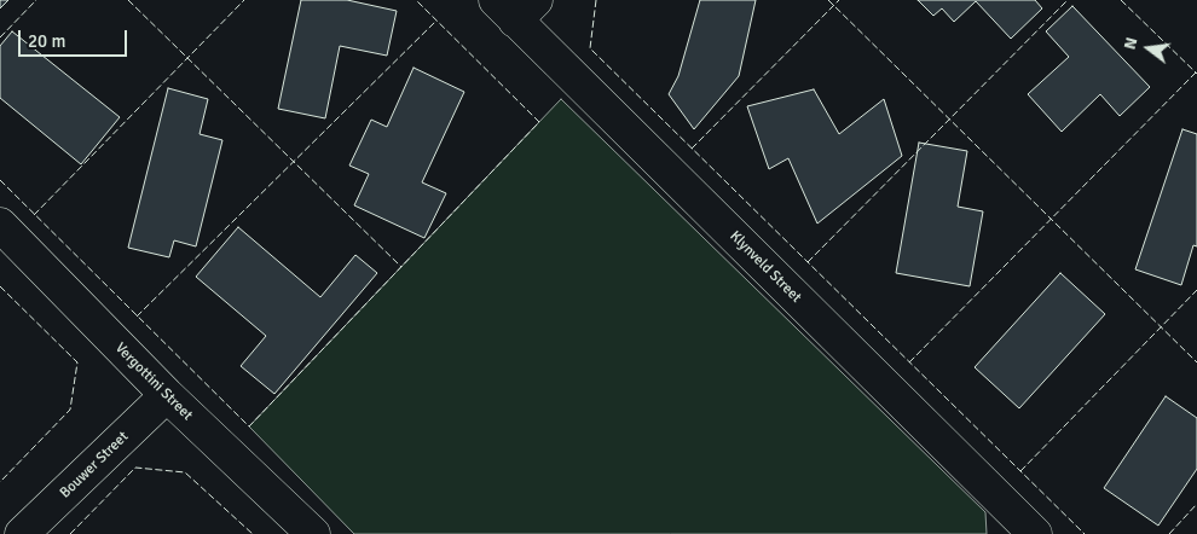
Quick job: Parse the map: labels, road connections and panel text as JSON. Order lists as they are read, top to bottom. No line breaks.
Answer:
{"streets":{"street":["Klynveld Street","Vergottini Street","Bouwer Street"]},"crossings":[["Vergottini Street","Bouwer Street"]],"scale_bar":"20 m","north":"left"}
